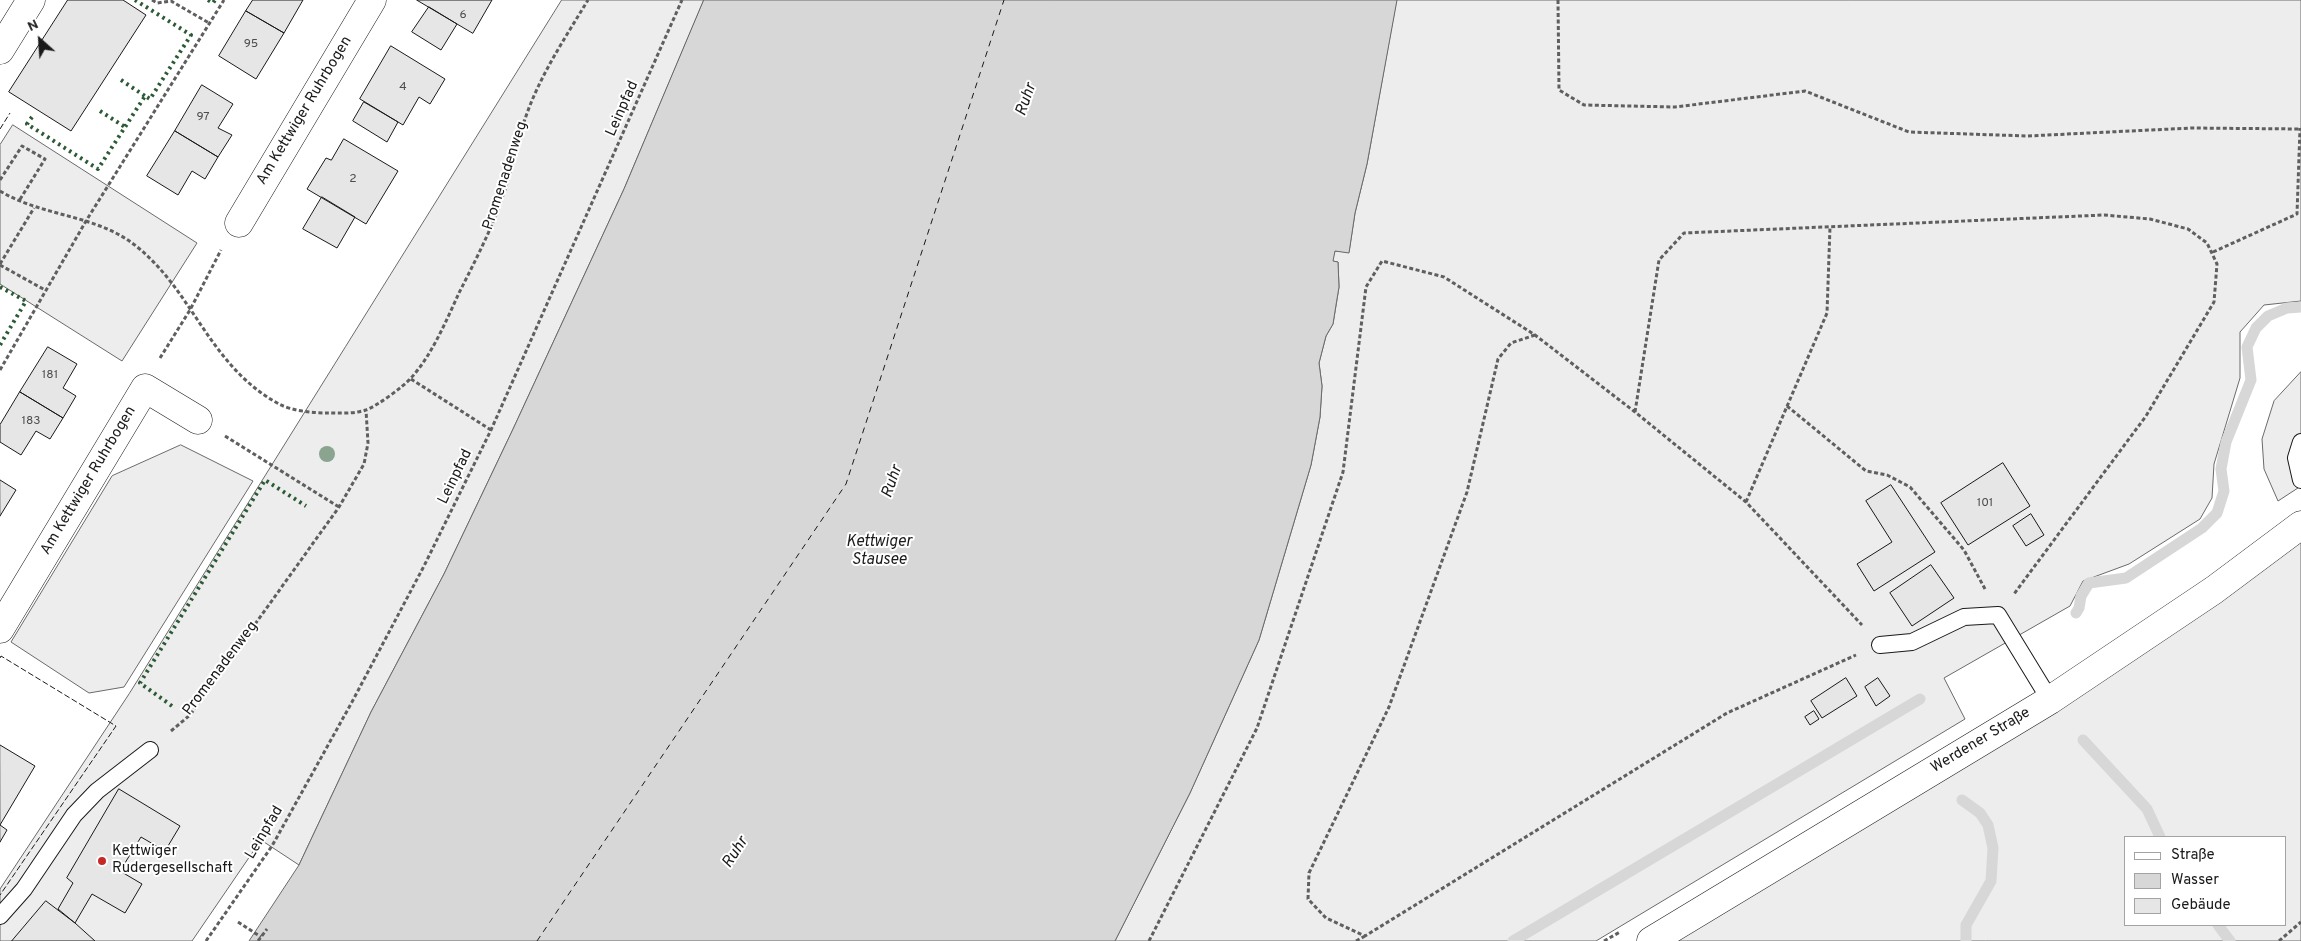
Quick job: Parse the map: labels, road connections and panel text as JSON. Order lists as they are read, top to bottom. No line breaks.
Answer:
{"streets":{"main road":["Am Kettwiger Ruhrbogen","Werdener Straße"],"path":["Leinpfad","Promenadenweg"]},"water":["Ruhr","Kettwiger Stausee"],"places":["Kettwiger Rudergesellschaft"],"house_numbers":["6","95","4","97","2","181","183","101"],"legend":["Straße","Wasser","Gebäude"],"north":"top left"}
